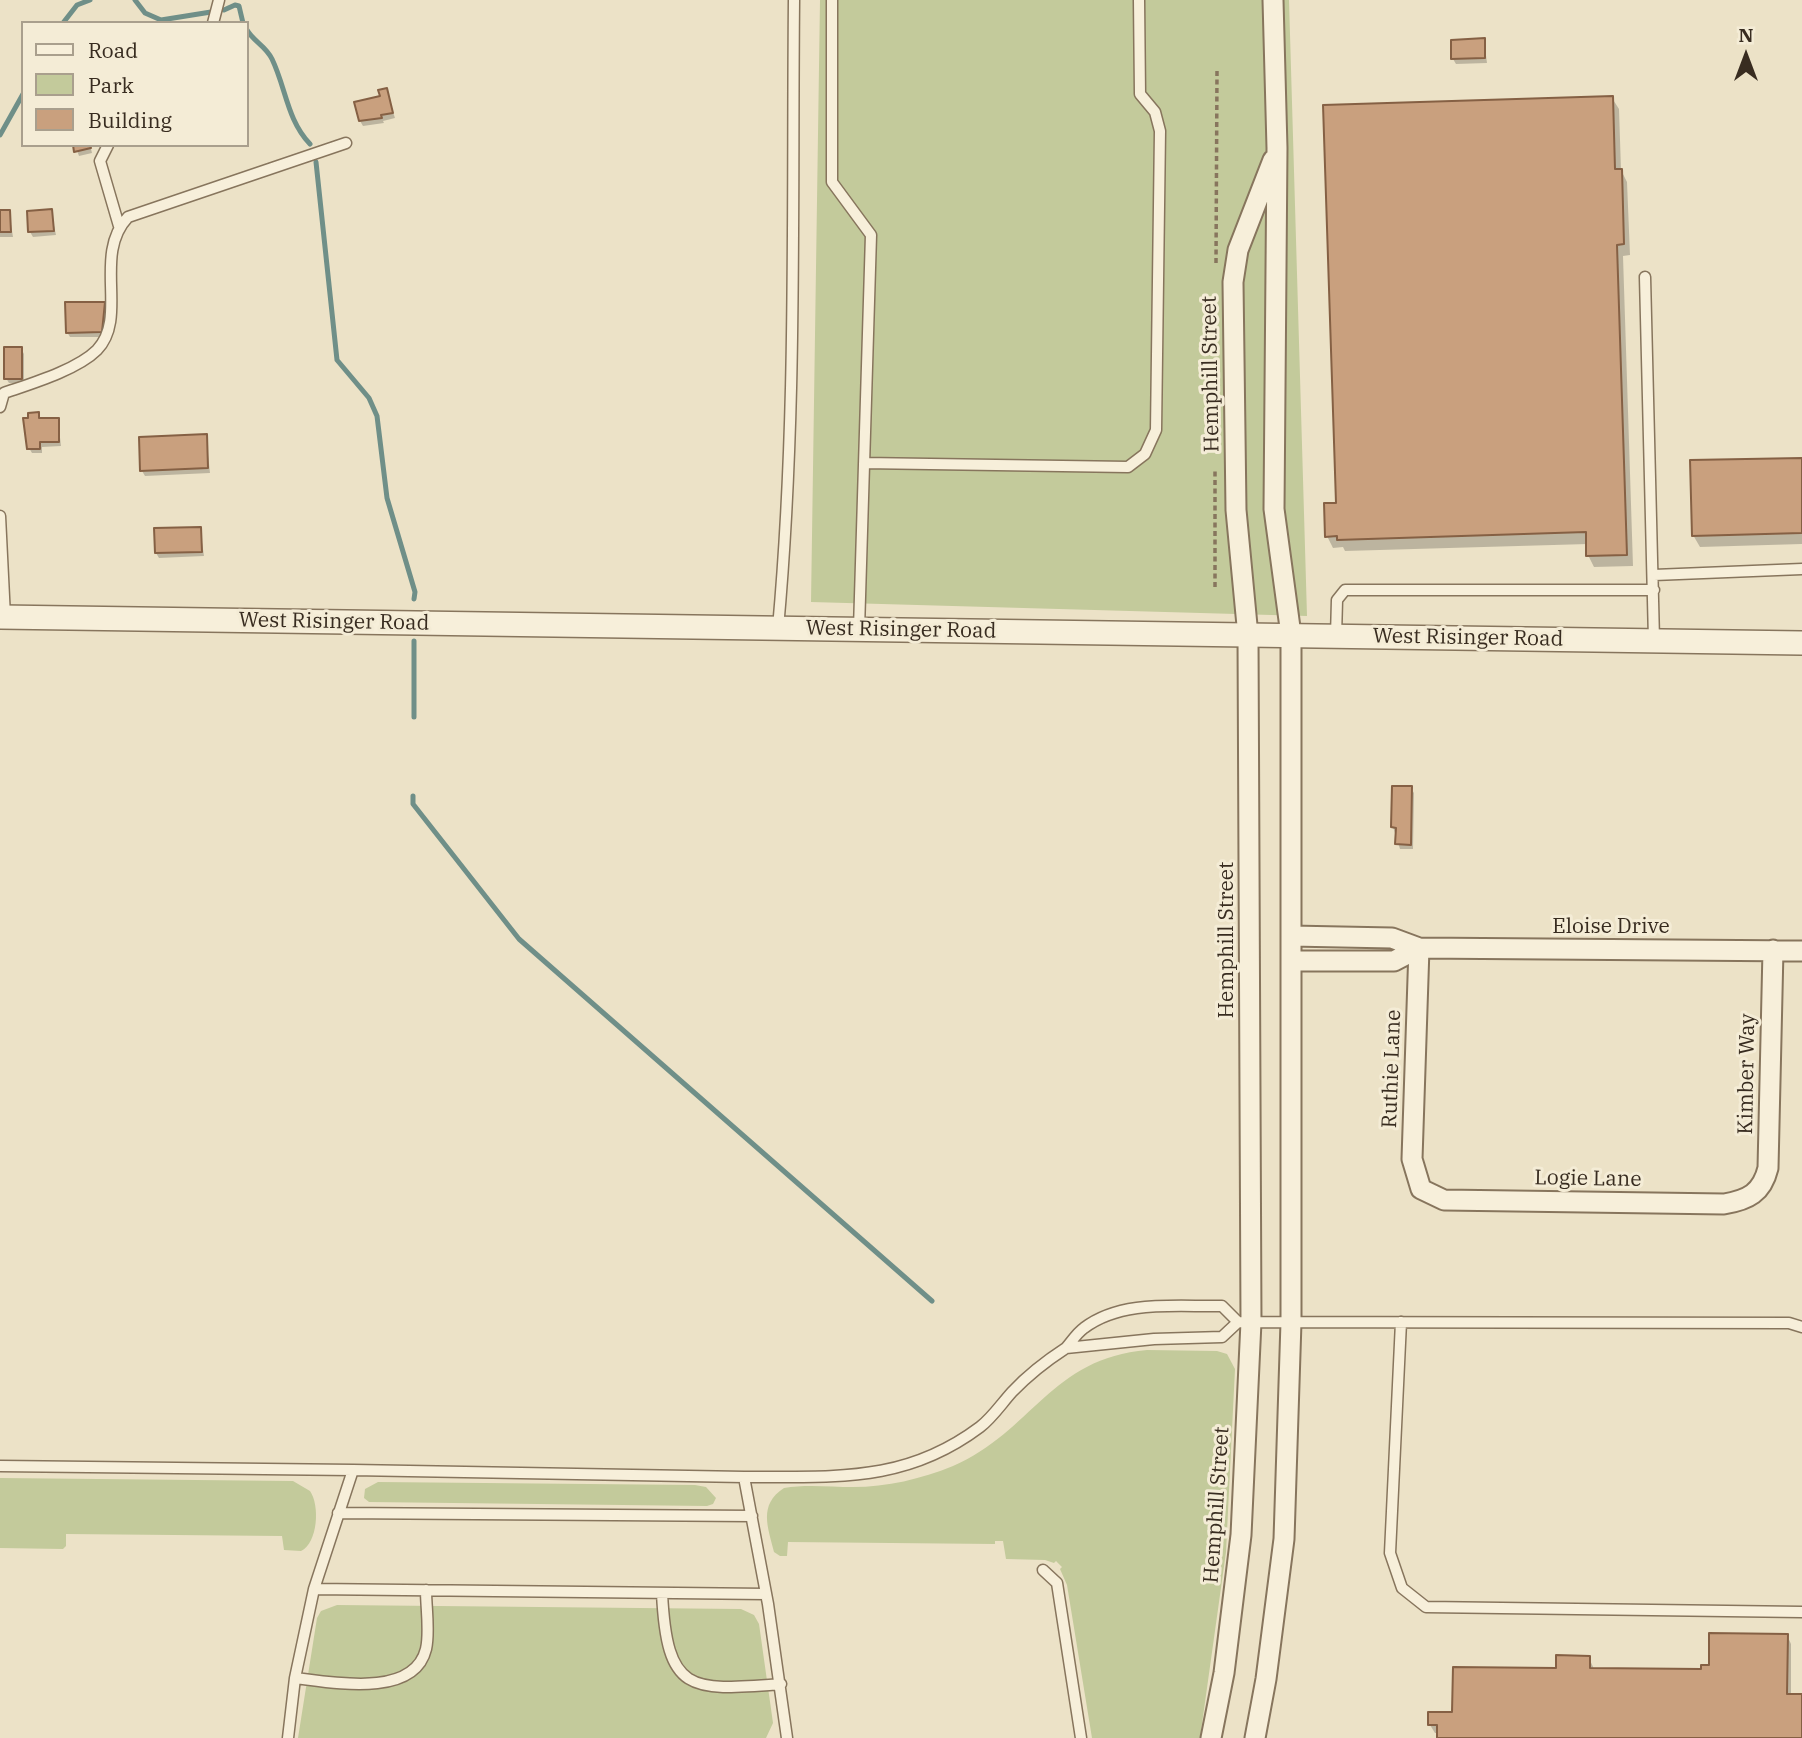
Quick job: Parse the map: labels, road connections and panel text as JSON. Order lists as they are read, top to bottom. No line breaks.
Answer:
{"streets":{"street":["Hemphill Street","West Risinger Road","Eloise Drive","Ruthie Lane","Kimber Way","Logie Lane"]},"crossings":[["Hemphill Street","West Risinger Road"],["Hemphill Street","Eloise Drive"],["Eloise Drive","Ruthie Lane"],["Eloise Drive","Kimber Way"],["Ruthie Lane","Logie Lane"],["Kimber Way","Logie Lane"]],"legend":["Road","Park","Building"],"north":"top"}
